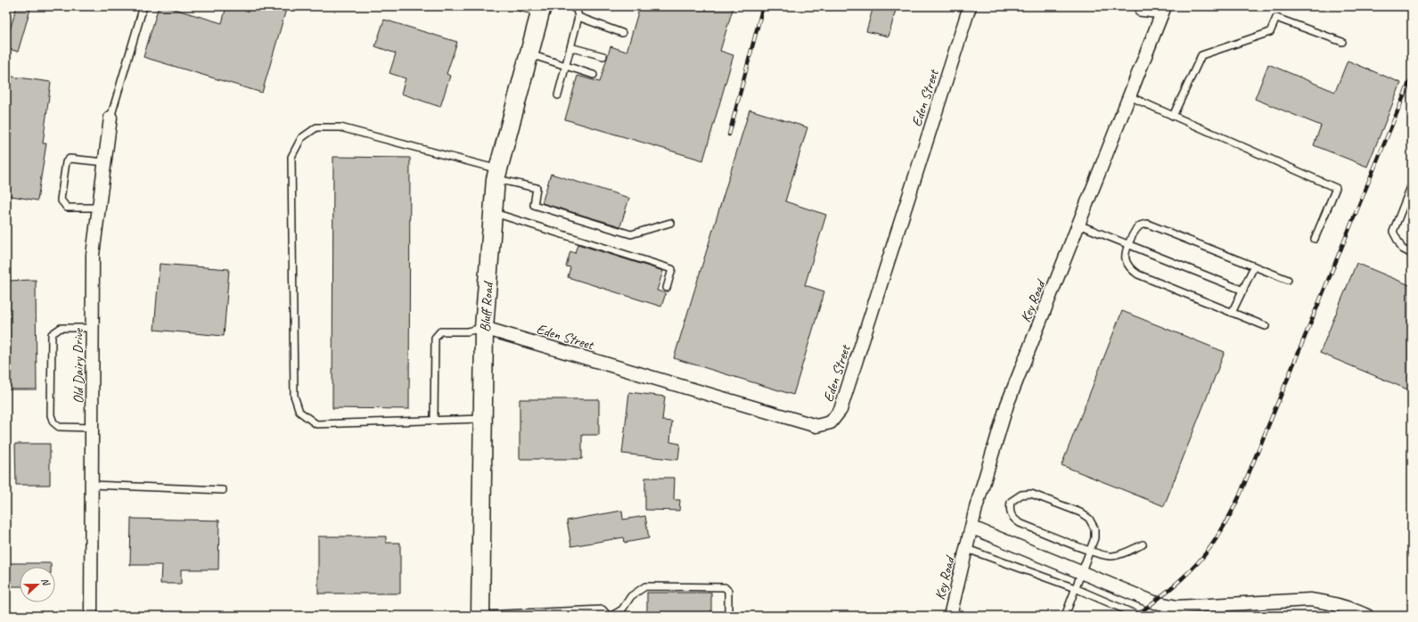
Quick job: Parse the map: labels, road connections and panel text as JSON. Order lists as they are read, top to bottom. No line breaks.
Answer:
{"streets":{"main road":["Bluff Road"],"street":["Eden Street","Key Road","Old Dairy Drive"]},"crossings":[["Eden Street","Bluff Road"]],"north":"right"}
